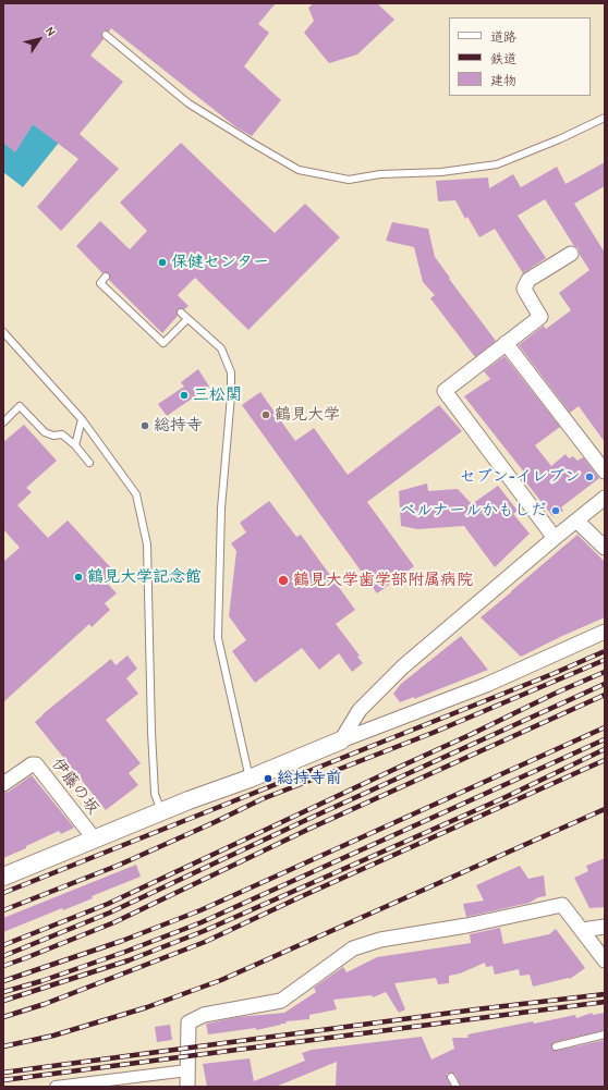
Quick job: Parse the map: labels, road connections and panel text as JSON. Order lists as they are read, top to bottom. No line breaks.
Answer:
{"streets":{"street":["伊藤の坂"]},"places":["保健センター","三松関","鶴見大学","総持寺","セブン-イレブン","ベルナールかもしだ","鶴見大学記念館","鶴見大学歯学部附属病院","総持寺前"],"legend":["道路","鉄道","建物"],"north":"top right"}
